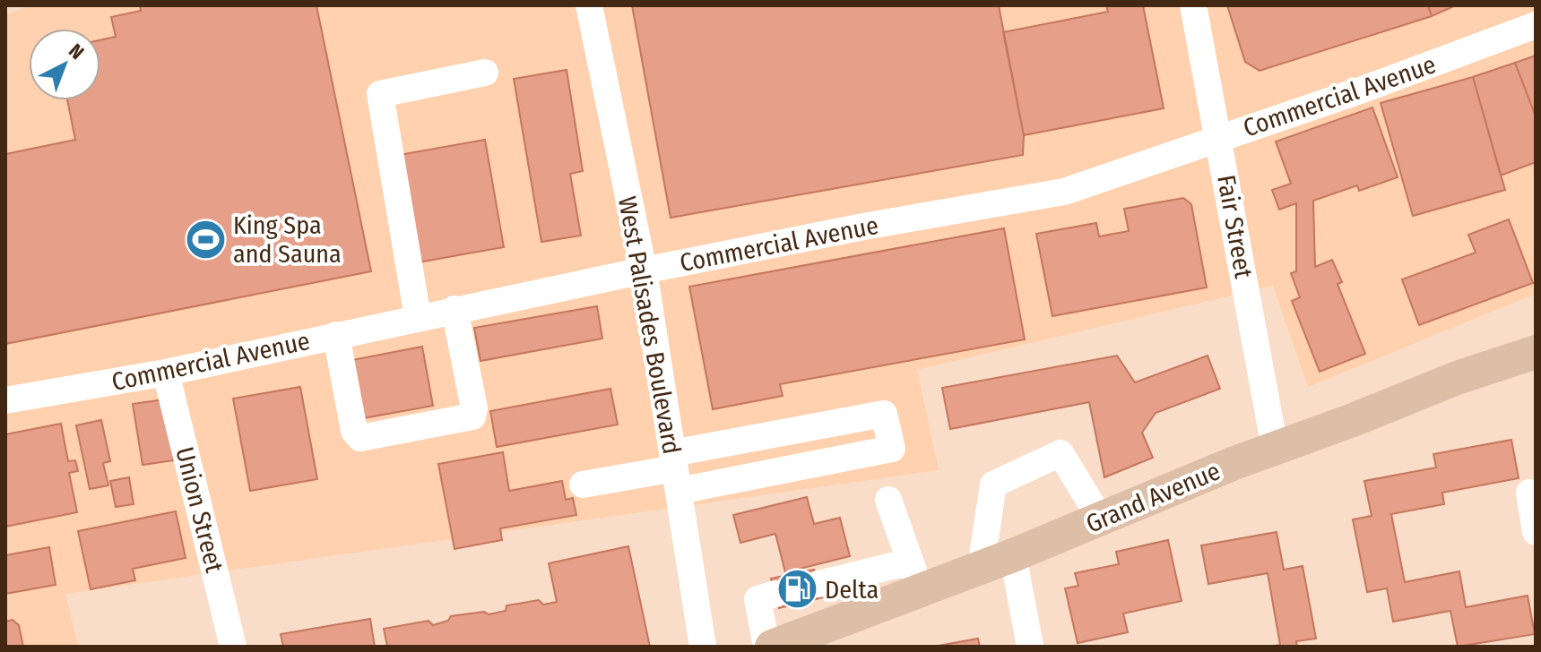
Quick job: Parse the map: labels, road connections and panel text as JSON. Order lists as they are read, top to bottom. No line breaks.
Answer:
{"streets":{"main road":["Grand Avenue"],"street":["Commercial Avenue","Fair Street","West Palisades Boulevard","Union Street"]},"crossings":[["Commercial Avenue","Fair Street"],["Commercial Avenue","West Palisades Boulevard"],["Commercial Avenue","Union Street"],["Fair Street","Grand Avenue"]],"places":{"sports":["King Spa and Sauna"],"fuel station":["Delta"]},"north":"top right"}
